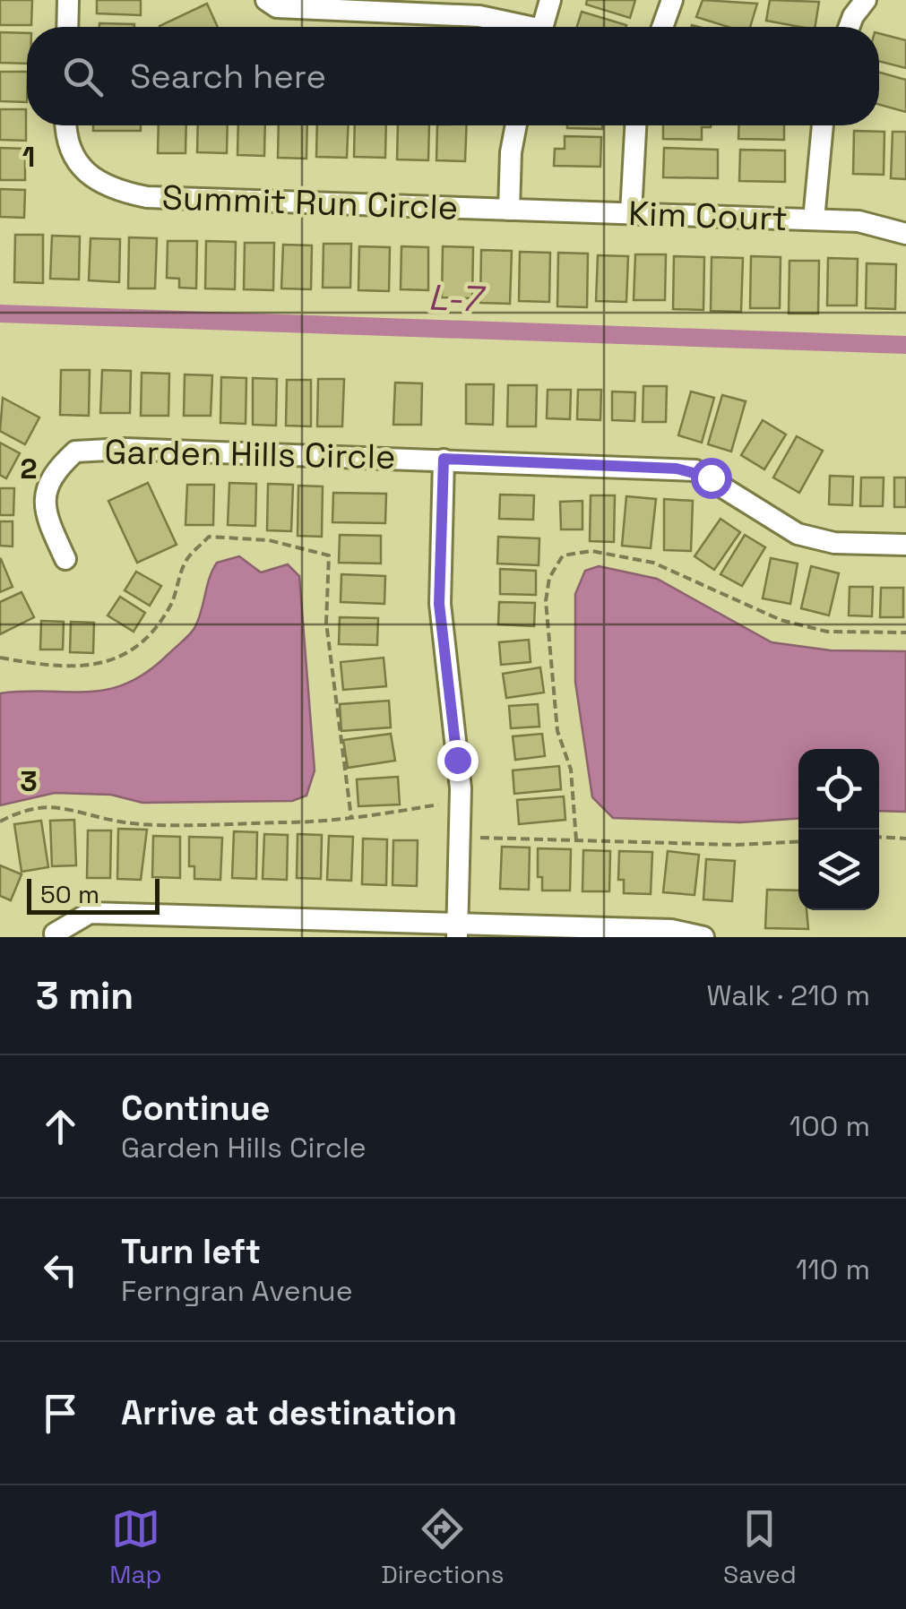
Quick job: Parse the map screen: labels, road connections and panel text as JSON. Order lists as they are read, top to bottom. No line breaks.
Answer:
{"streets":{"street":["Summit Run Circle","Kim Court","Garden Hills Circle"]},"crossings":[["Summit Run Circle","Kim Court"]],"water":["L-7"],"scale_bar":"50 m","page":{"search":"Search here","scale":"50 m","heading":["3 min","Walk · 210 m"],"list":[["Continue","Garden Hills Circle","100 m"],["Turn left","Ferngran Avenue","110 m"],"Arrive at destination"],"nav":["Map","Directions","Saved"]},"grid":{"rows":["1","2","3"]}}
